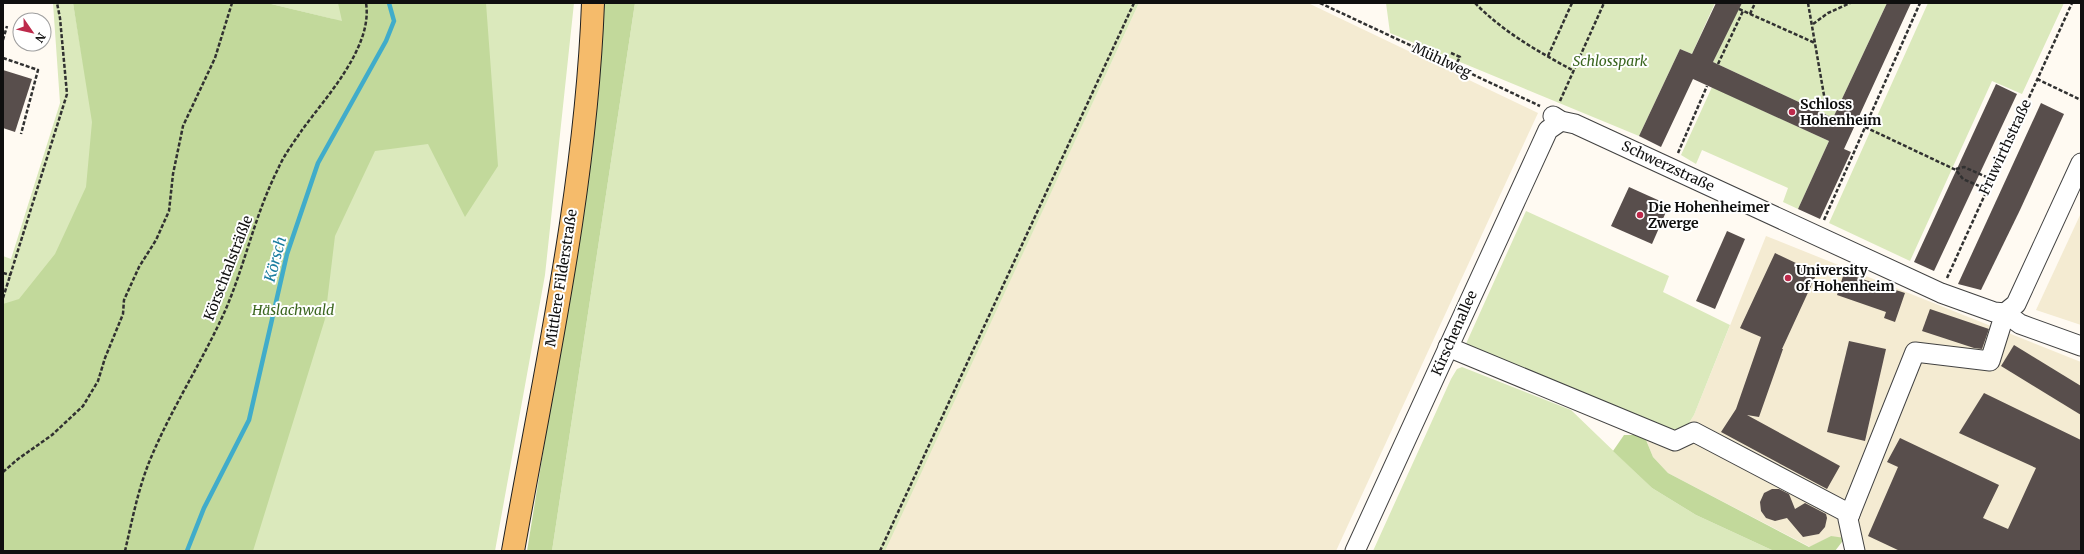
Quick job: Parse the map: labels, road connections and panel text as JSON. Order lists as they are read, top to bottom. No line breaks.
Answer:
{"streets":{"main road":["Mittlere Filderstraße"],"street":["Schwerzstraße","Kirschenallee"],"path":["Mühlweg","Fruwirthstraße","Körschtalsträßle"]},"crossings":[["Mühlweg","Schwerzstraße"],["Mühlweg","Kirschenallee"],["Fruwirthstraße","Schwerzstraße"],["Schwerzstraße","Kirschenallee"]],"water":["Körsch"],"parks":["Schlosspark","Häslachwald"],"places":["Schloss Hohenheim","Die Hohenheimer Zwerge","University of Hohenheim"],"north":"bottom right"}
